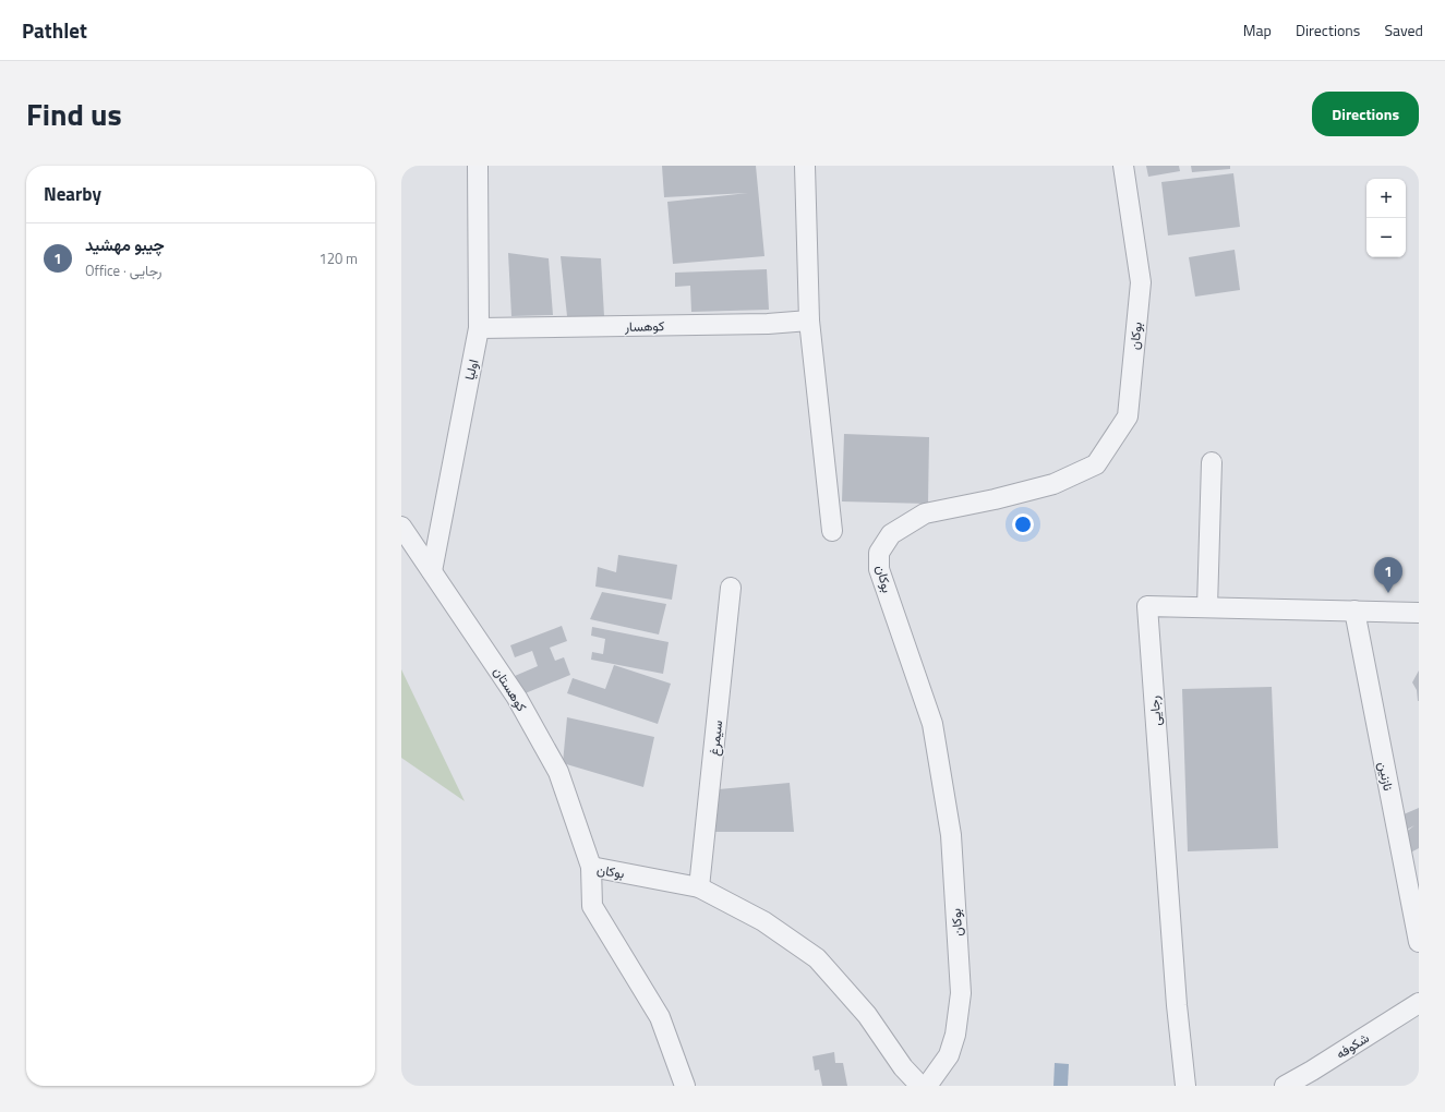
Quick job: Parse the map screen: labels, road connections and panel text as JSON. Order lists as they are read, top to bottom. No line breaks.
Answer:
{"streets":{"street":["کوهسار","بوکان","اولیا","کوهستان","رجایی","سیمرغ","نازنین","شکوفه"]},"crossings":[["کوهسار","اولیا"],["بوکان","کوهستان"],["بوکان","سیمرغ"],["اولیا","کوهستان"],["رجایی","نازنین"]],"page":{"header":"Pathlet","nav":["Map","Directions","Saved"],"title":"Find us","buttons":"Directions","heading":"Nearby","map_buttons":["+","−"],"list":[{"mark":"1","name":"چیبو مهشید","note":"Office · رجایی","value":"120 m"}],"pins":"1"}}
